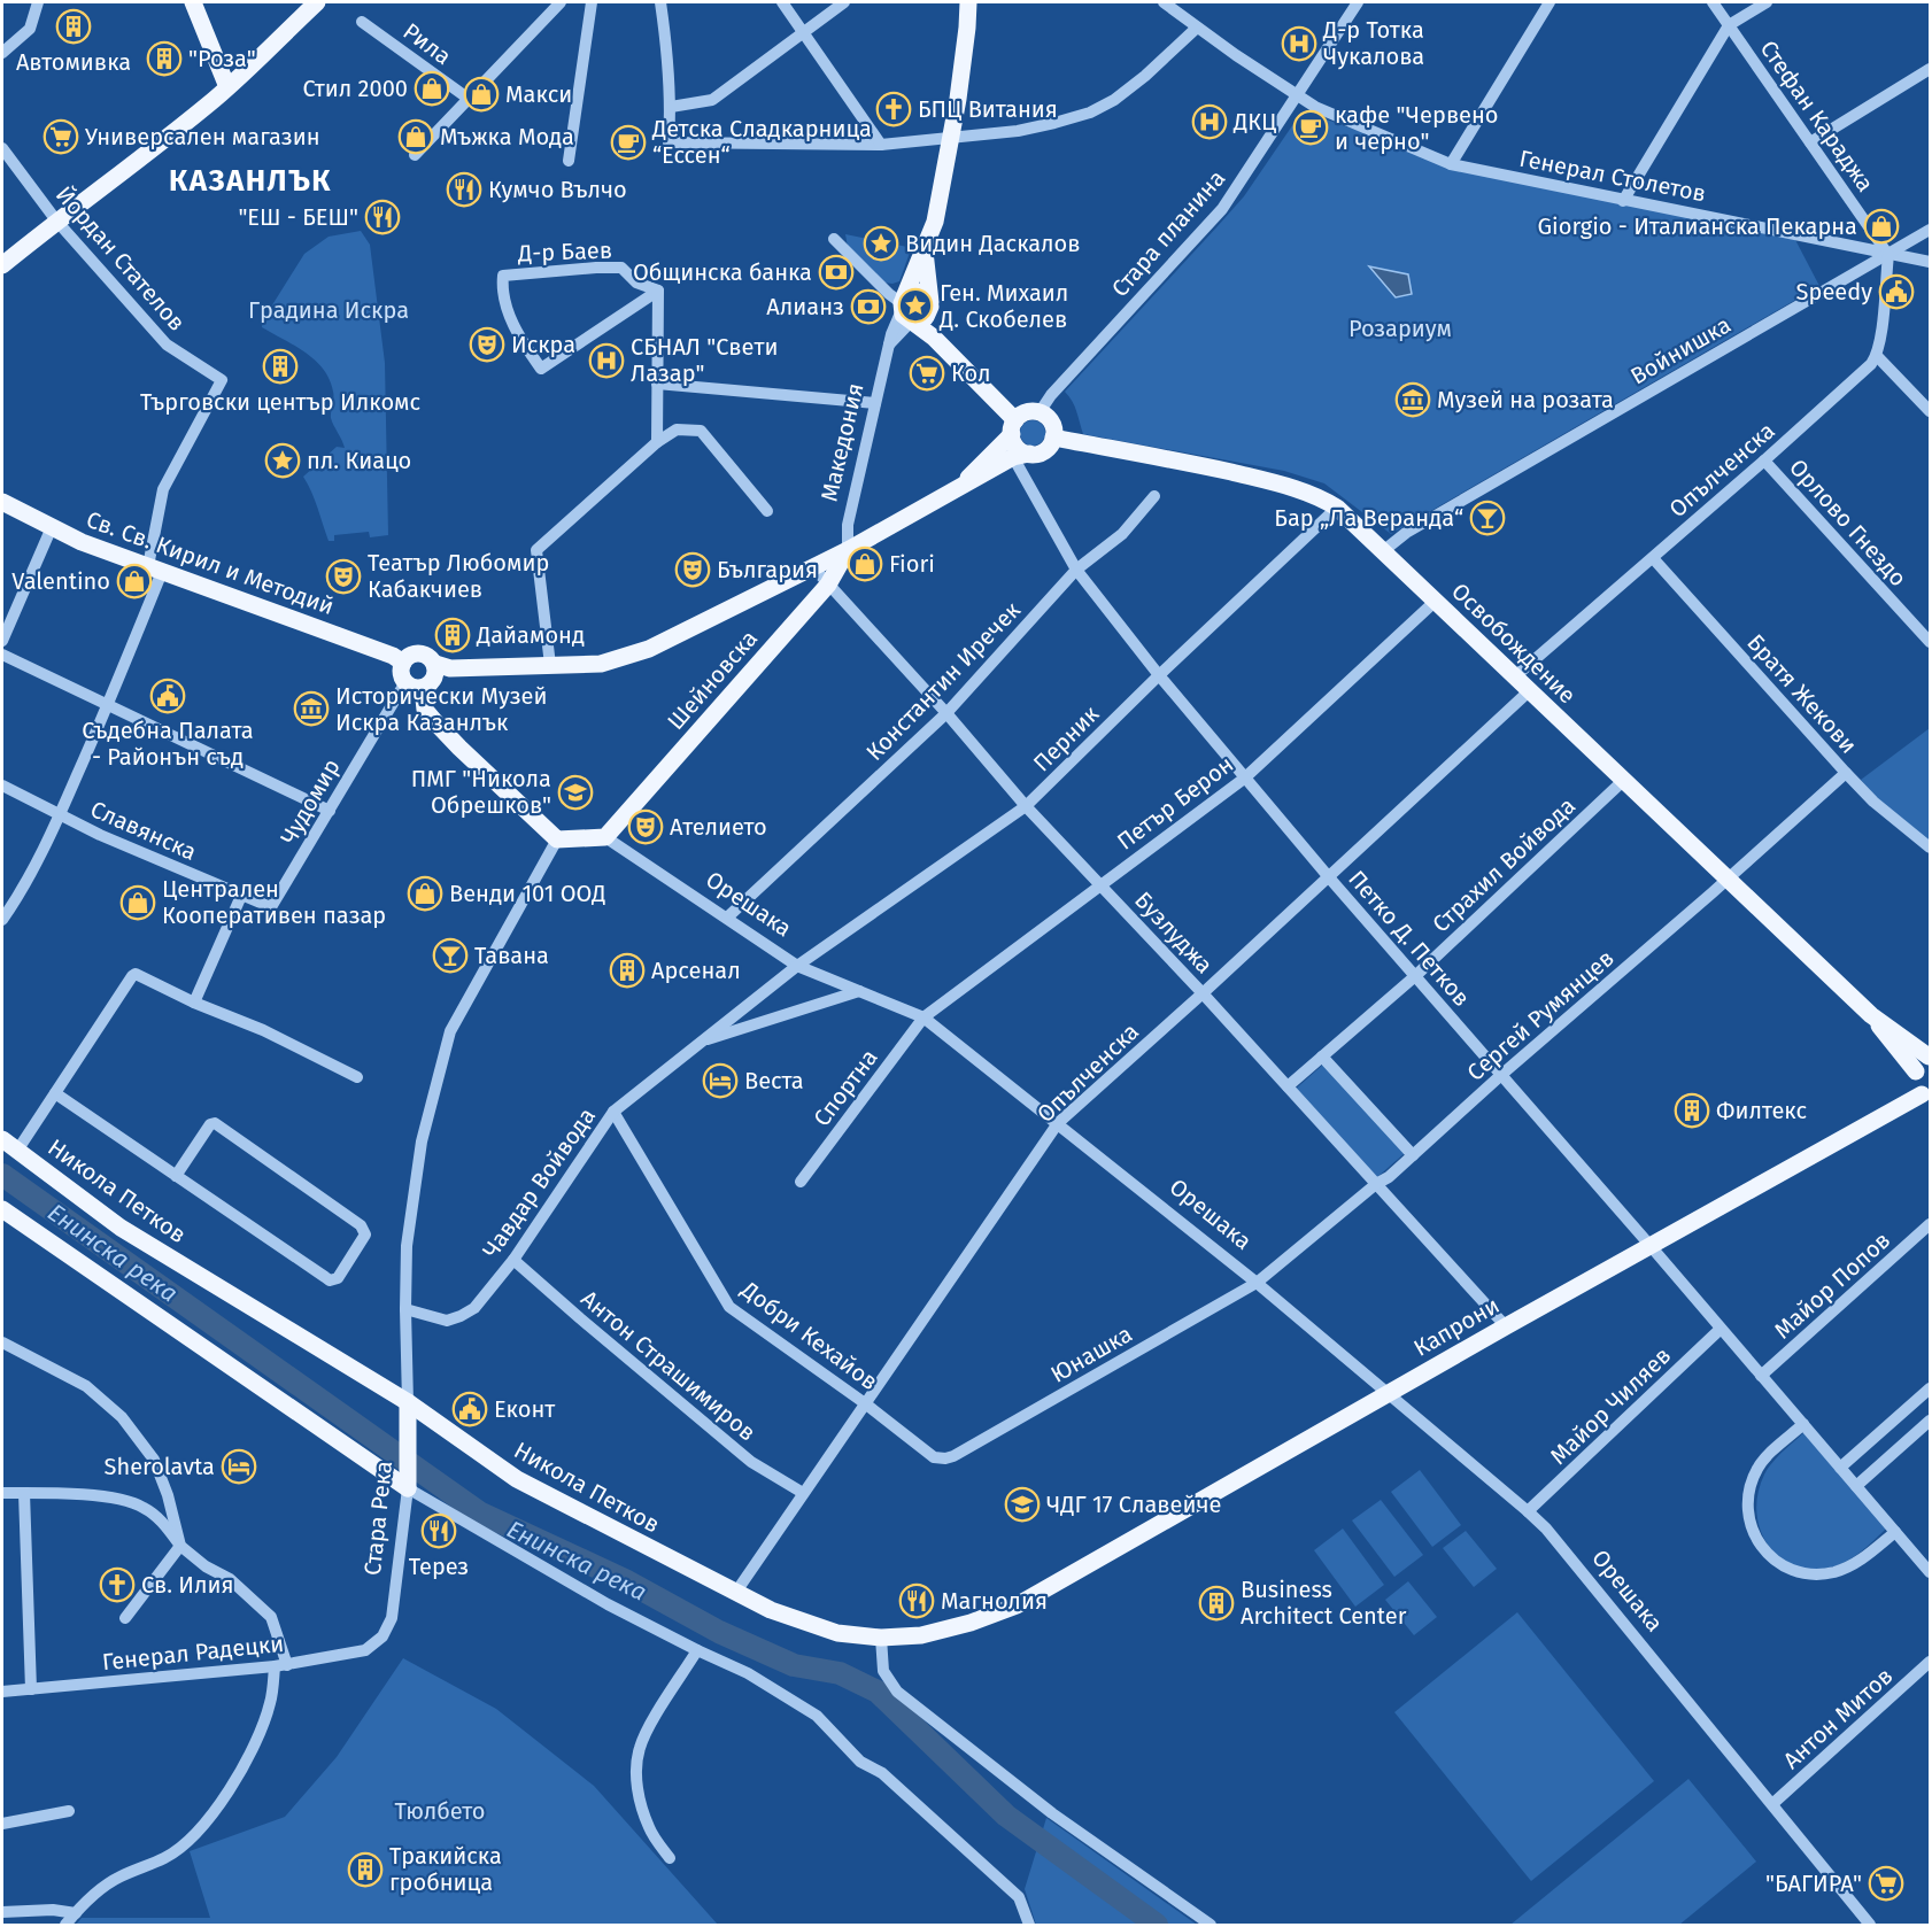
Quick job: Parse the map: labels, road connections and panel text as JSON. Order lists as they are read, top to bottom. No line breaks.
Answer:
{"streets":{"main road":["Македония","Св. Св. Кирил и Методий","Освобождение","Шейновска","Никола Петков","Капрони","Стара Река"],"street":["Рила","Стефан Караджа","Генерал Столетов","Стара планина","Д-р Баев","Йордан Стателов","Войнишка","Опълченска","Орлово Гнездо","Константин Иречек","Братя Жекови","Перник","Чудомир","Петър Берон","Славянска","Страхил Войвода","Орешака","Бузлуджа","Петко Д. Петков","Сергей Румянцев","Спортна","Чавдар Войвода","Майор Попов","Добри Кехайов","Юнашка","Антон Страшимиров","Майор Чиляев","Генерал Радецки","Антон Митов"]},"crossings":[["Стефан Караджа","Генерал Столетов"],["Стефан Караджа","Войнишка"],["Генерал Столетов","Стара планина"],["Генерал Столетов","Войнишка"],["Стара планина","Освобождение"],["Стара планина","Петко Д. Петков"],["Йордан Стателов","Св. Св. Кирил и Методий"],["Войнишка","Освобождение"],["Македония","Шейновска"],["Опълченска","Орлово Гнездо"],["Опълченска","Освобождение"],["Опълченска","Братя Жекови"],["Опълченска","Орешака"],["Опълченска","Бузлуджа"],["Опълченска","Петко Д. Петков"],["Опълченска","Никола Петков"],["Опълченска","Добри Кехайов"],["Опълченска","Антон Страшимиров"],["Св. Св. Кирил и Методий","Чудомир"],["Освобождение","Перник"],["Освобождение","Петър Берон"],["Освобождение","Страхил Войвода"],["Освобождение","Петко Д. Петков"],["Освобождение","Сергей Румянцев"],["Шейновска","Орешака"],["Шейновска","Бузлуджа"],["Константин Иречек","Орешака"],["Константин Иречек","Бузлуджа"],["Константин Иречек","Петко Д. Петков"],["Братя Жекови","Сергей Румянцев"],["Перник","Орешака"],["Перник","Бузлуджа"],["Перник","Петко Д. Петков"],["Перник","Чавдар Войвода"],["Чудомир","Славянска"],["Петър Берон","Орешака"],["Петър Берон","Бузлуджа"],["Петър Берон","Петко Д. Петков"],["Петър Берон","Спортна"],["Страхил Войвода","Бузлуджа"],["Страхил Войвода","Петко Д. Петков"],["Орешака","Сергей Румянцев"],["Орешака","Спортна"],["Орешака","Чавдар Войвода"],["Орешака","Капрони"],["Орешака","Юнашка"],["Орешака","Майор Чиляев"],["Орешака","Антон Митов"],["Бузлуджа","Сергей Румянцев"],["Бузлуджа","Капрони"],["Петко Д. Петков","Сергей Румянцев"],["Петко Д. Петков","Майор Попов"],["Петко Д. Петков","Капрони"],["Петко Д. Петков","Майор Чиляев"],["Сергей Румянцев","Юнашка"],["Чавдар Войвода","Добри Кехайов"],["Чавдар Войвода","Антон Страшимиров"],["Никола Петков","Капрони"],["Никола Петков","Стара Река"],["Добри Кехайов","Юнашка"],["Стара Река","Генерал Радецки"]],"districts":["КАЗАНЛЪК"],"water":["Енинска река"],"parks":["Градина Искра","Розариум","Тюлбето"],"places":{"building":["Автомивка","\"Роза\"","Търговски център Илкомс","Дайамонд","Арсенал","Филтекс","Business Architect Center","Тракийска гробница"],"hospital":["Д-р Тотка Чукалова","ДКЦ","СБНАЛ \"Свeти Лазар\""],"shop":["Стил 2000","Макси","Мъжка Мода","Giorgio - Италианска Пекарна","Fiori","Valentino","Венди 101 ООД","Централен Кооперативен пазар"],"church":["БПЦ Витания","Св. Илия"],"cafe":["кафе \"Червено и черно\"","Детска Сладкарница “Ессен“"],"supermarket":["Универсален магазин","Кол","\"БАГИРА\""],"restaurant":["Кумчо Вълчо","\"ЕШ - БЕШ\"","Терез","Магнолия"],"place":["Видин Даскалов","Ген. Михаил Д. Скобелев","пл. Киацо"],"bank":["Общинска банка","Алианз"],"public building":["Speedy","Съдебна Палата - Районън съд","Еконт"],"theatre":["Искра","България","Театър Любомир Кабакчиев","Ателието"],"museum":["Музей на розата","Исторически Музей Искра Казанлък"],"bar":["Бар „Ла Веранда“","Тавана"],"school or university":["ПМГ \"Никола Обрешков\"","ЧДГ 17 Славейче"],"hotel":["Веста","Sherolavta"]}}
